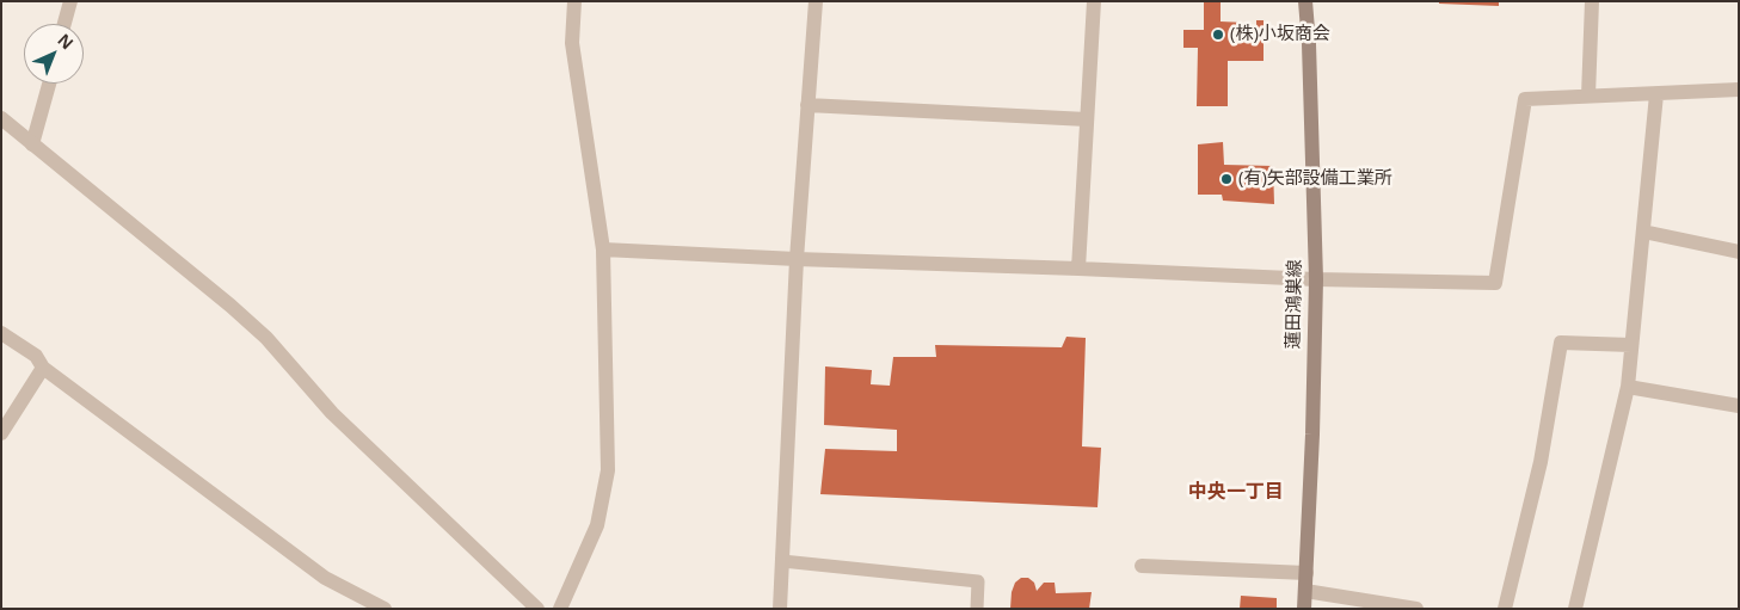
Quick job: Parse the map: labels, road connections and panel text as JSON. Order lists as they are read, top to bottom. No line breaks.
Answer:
{"streets":{"main road":["蓮田鴻巣線"]},"districts":["中央一丁目"],"places":["(株)小坂商会","(有)矢部設備工業所"],"north":"top right"}
